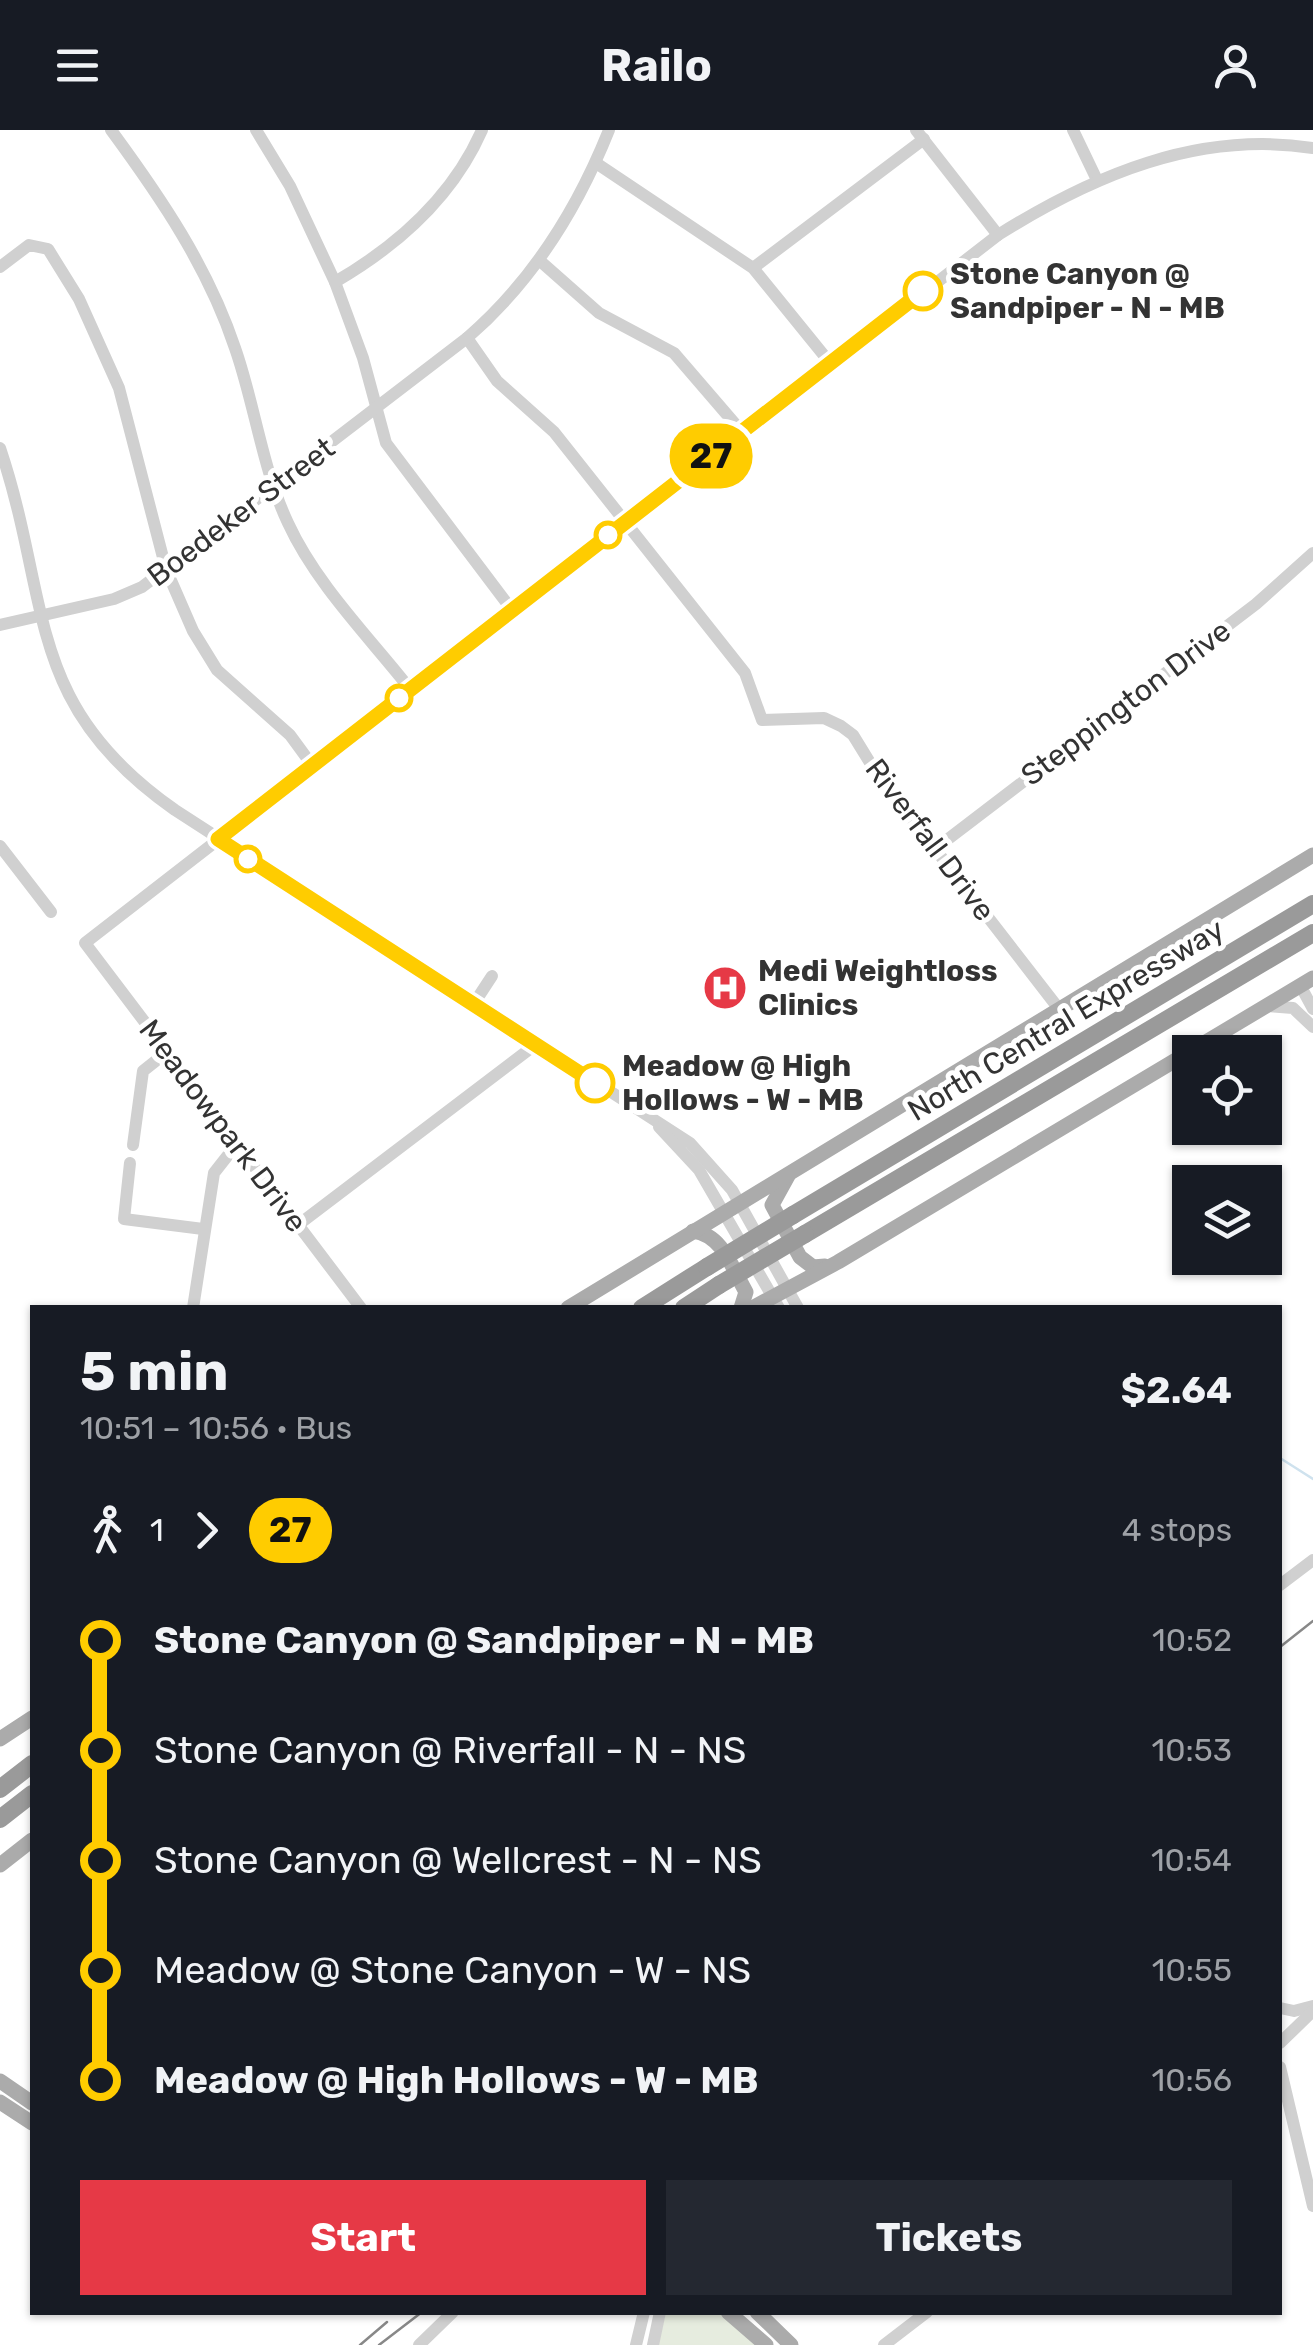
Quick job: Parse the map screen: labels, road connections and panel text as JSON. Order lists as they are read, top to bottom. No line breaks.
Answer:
{"streets":{"highway":["North Central Expressway"],"street":["Boedeker Street","Steppington Drive","Riverfall Drive","Meadowpark Drive"]},"crossings":[["Steppington Drive","Riverfall Drive"],["Riverfall Drive","North Central Expressway"]],"places":{"other":["Stone Canyon @ Sandpiper - N - MB","Meadow @ High Hollows - W - MB"],"hospital":["Medi Weightloss Clinics"]},"lines":["bus line 27"],"page":{"header":"Railo","on_map":"27","heading":["5 min","10:51 – 10:56 · Bus","$2.64"],"legs":["1","27","4 stops"],"list":[{"name":"Stone Canyon @ Sandpiper - N - MB","value":"10:52"},{"name":"Stone Canyon @ Riverfall - N - NS","value":"10:53"},{"name":"Stone Canyon @ Wellcrest - N - NS","value":"10:54"},{"name":"Meadow @ Stone Canyon - W - NS","value":"10:55"},{"name":"Meadow @ High Hollows - W - MB","value":"10:56"}],"buttons":["Start","Tickets"]}}
